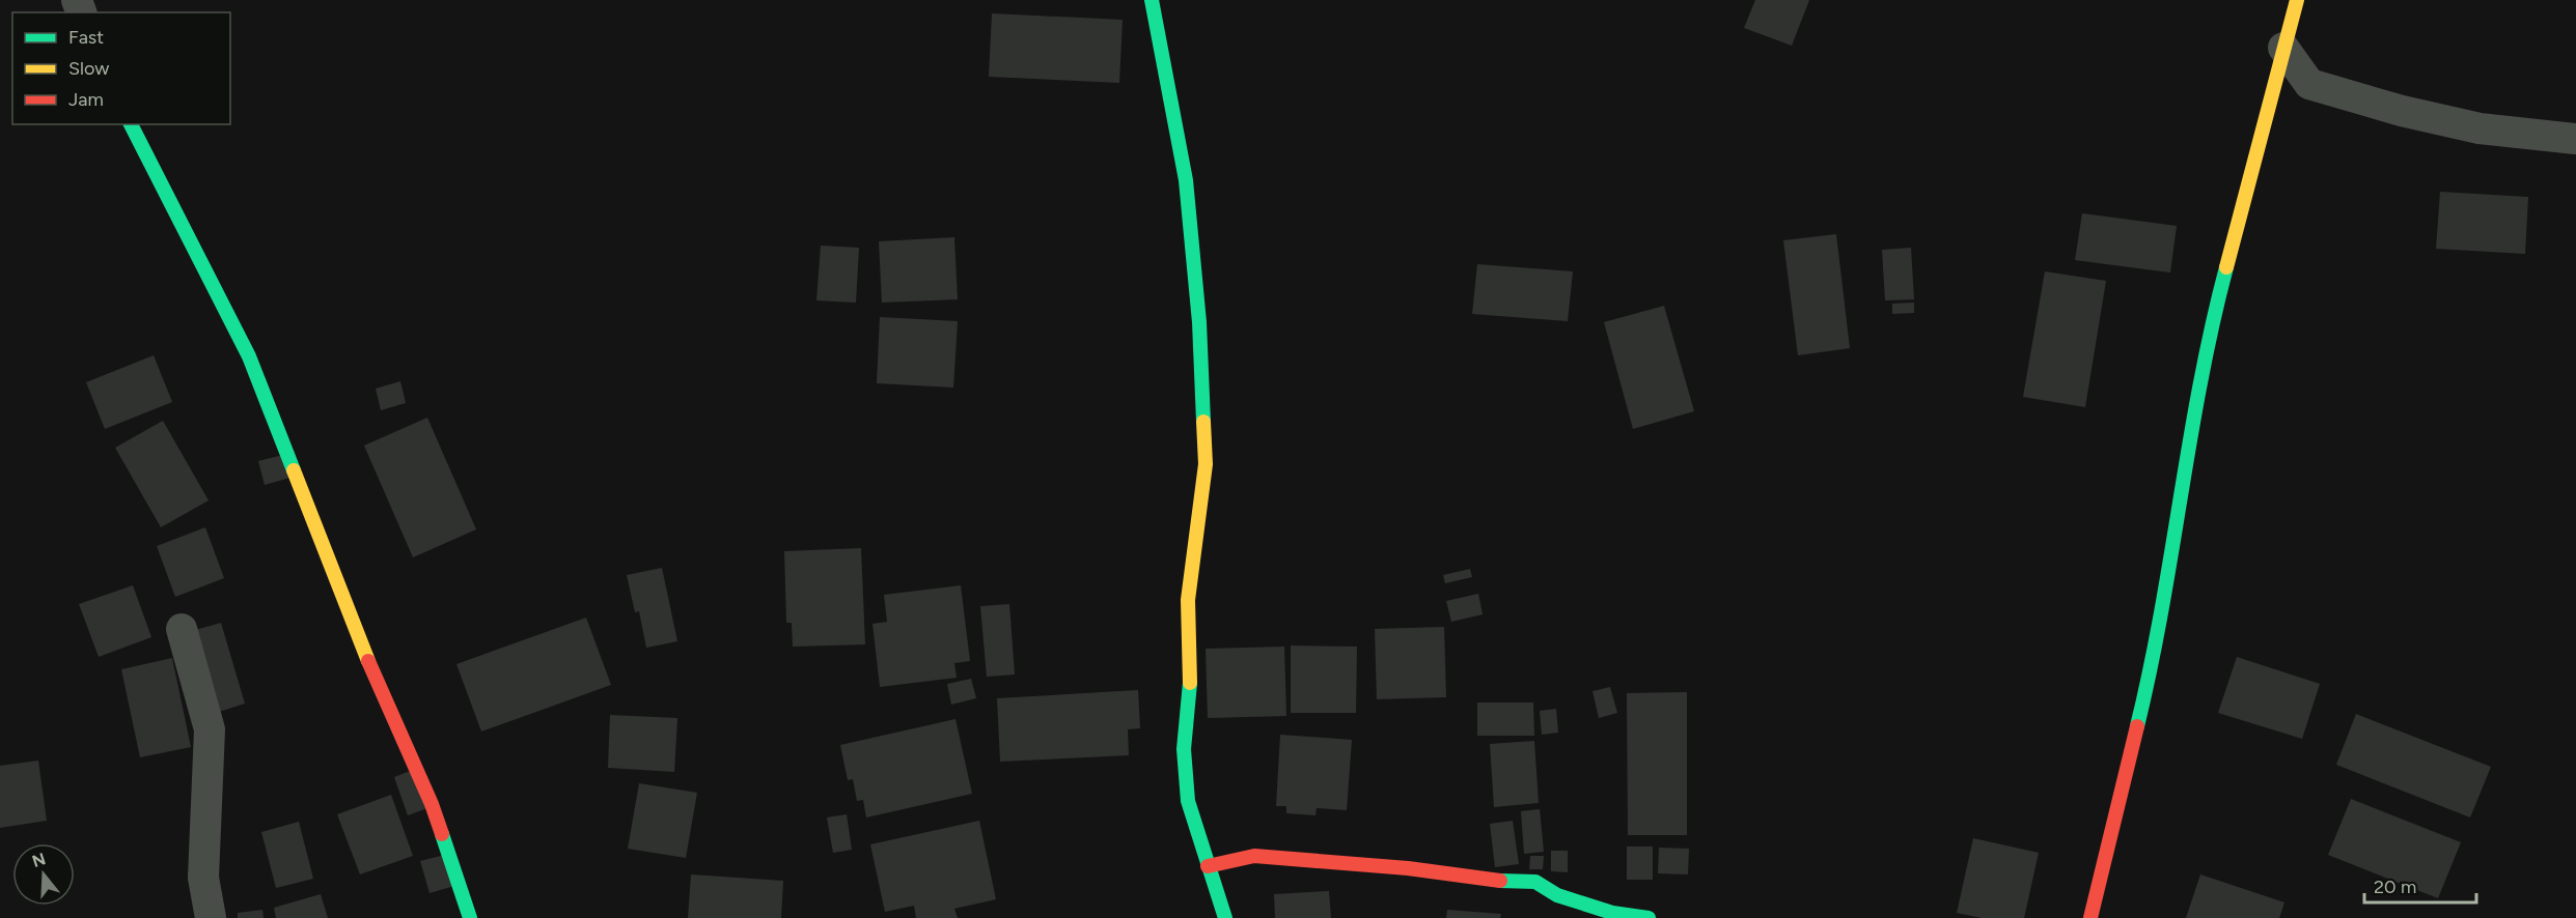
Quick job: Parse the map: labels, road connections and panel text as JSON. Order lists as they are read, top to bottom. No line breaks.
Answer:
{"legend":["Fast","Slow","Jam"],"scale_bar":"20 m","north":"top"}
